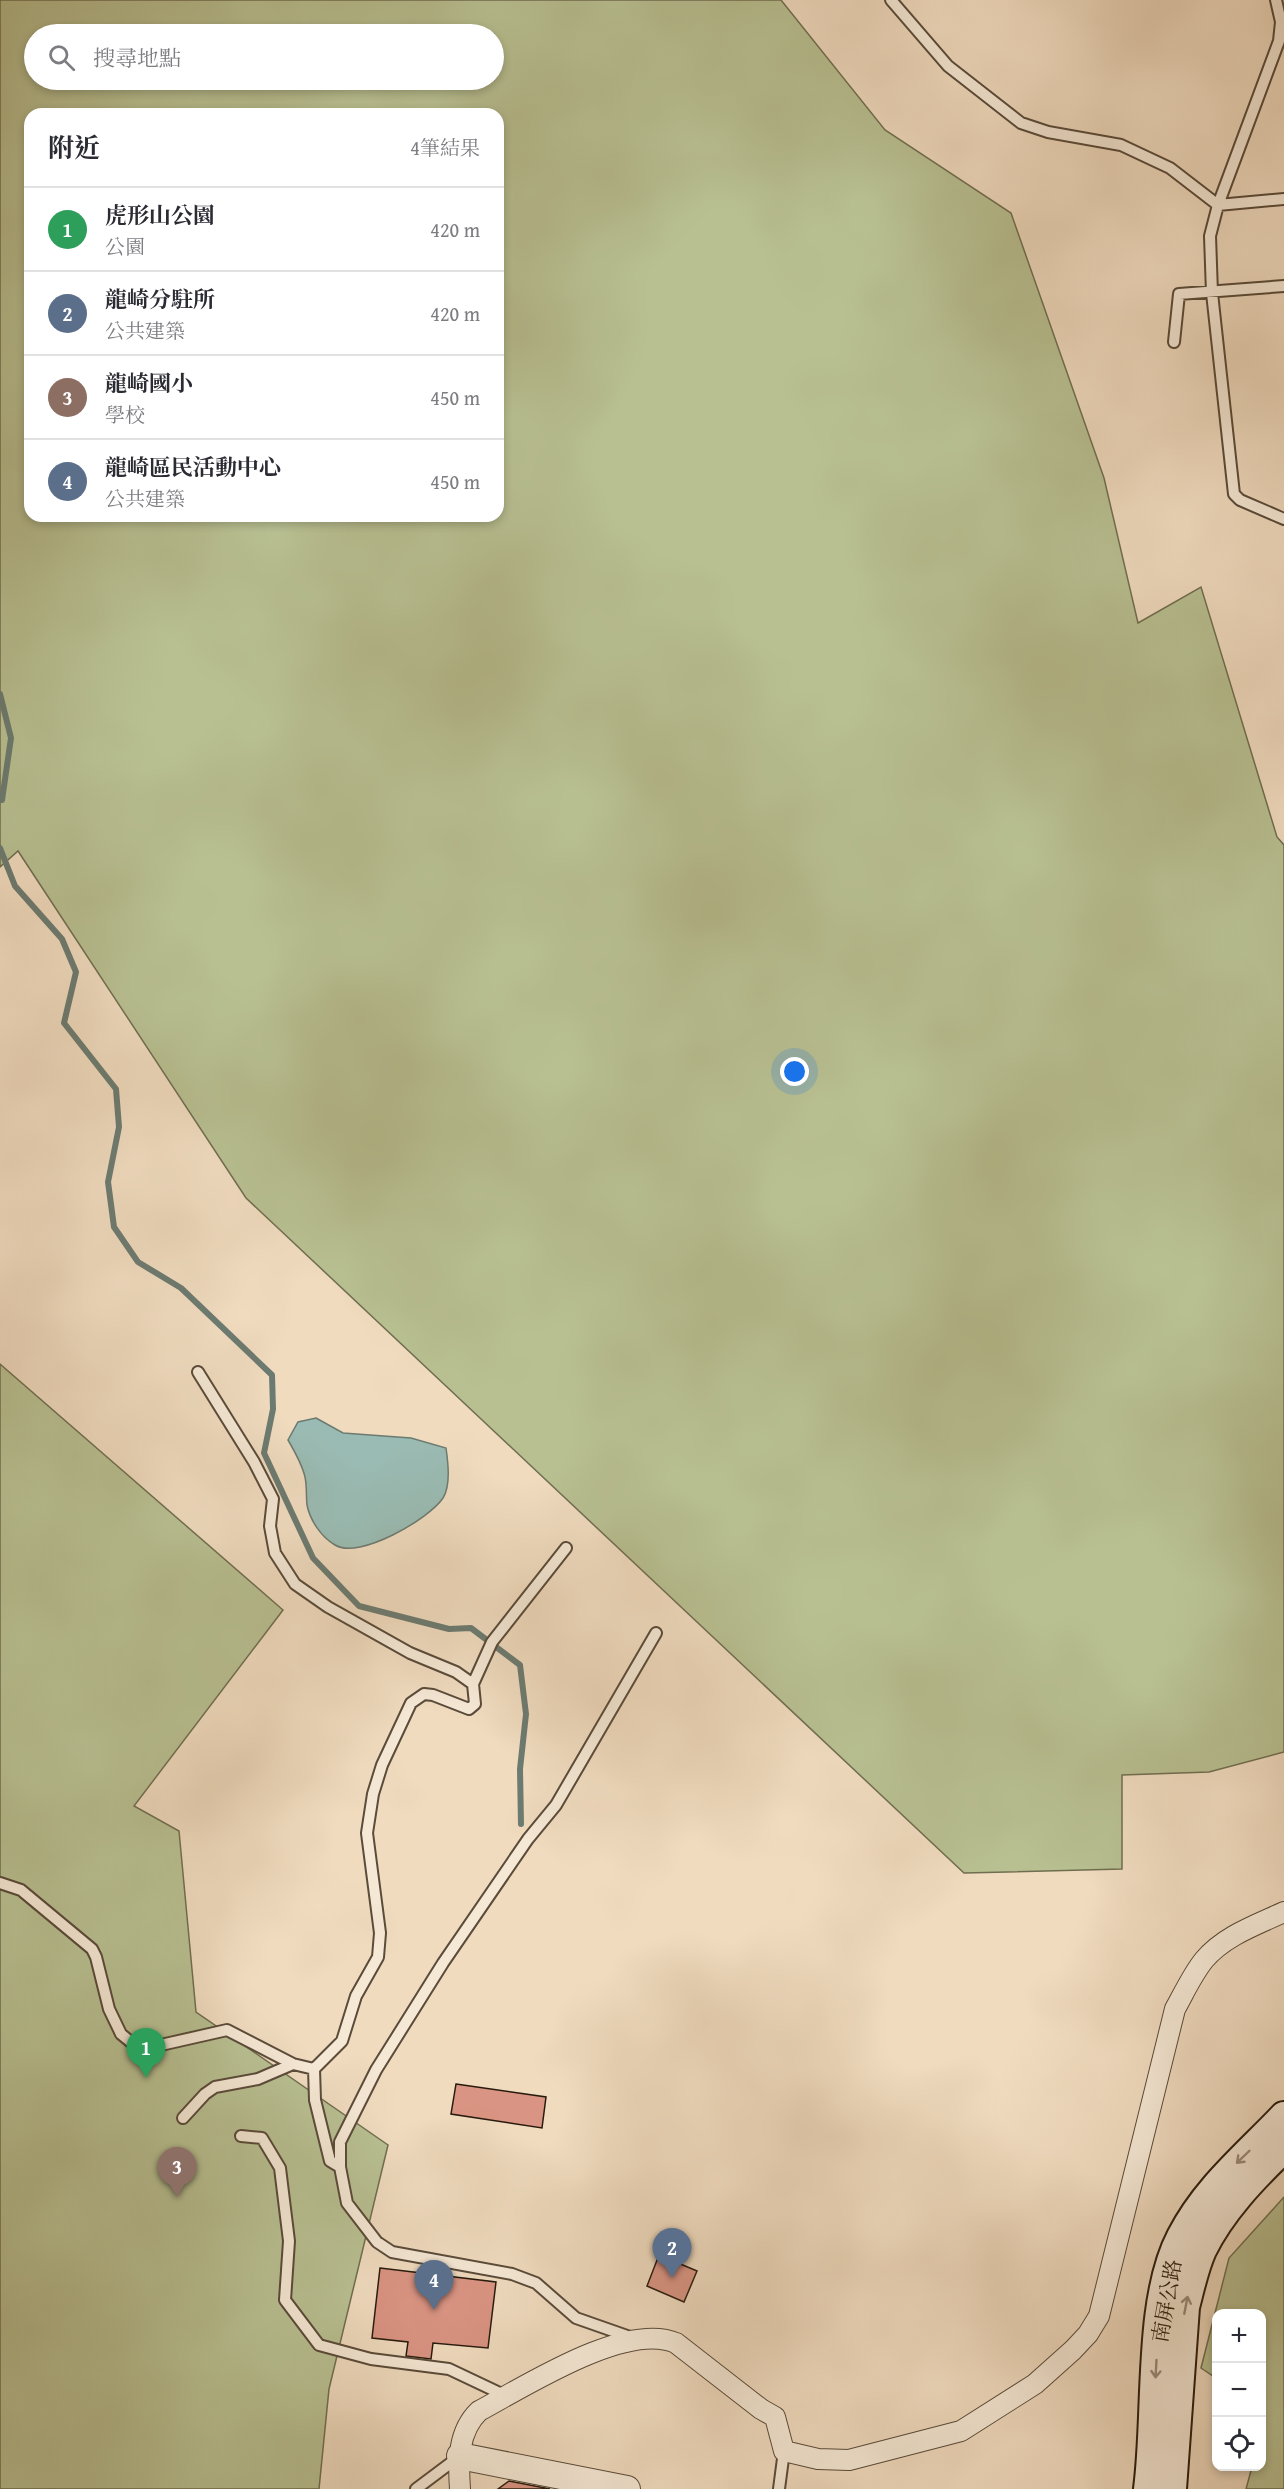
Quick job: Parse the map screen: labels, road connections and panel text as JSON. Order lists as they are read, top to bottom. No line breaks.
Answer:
{"streets":{"main road":["南屏公路"]},"page":{"search":"搜尋地點","heading":["附近","4筆結果"],"list":[{"mark":"1","name":"虎形山公園","note":"公園","value":"420 m"},{"mark":"2","name":"龍崎分駐所","note":"公共建築","value":"420 m"},{"mark":"3","name":"龍崎國小","note":"學校","value":"450 m"},{"mark":"4","name":"龍崎區民活動中心","note":"公共建築","value":"450 m"}],"pins":["1","3","2","4"],"map_buttons":["+","−"]}}
